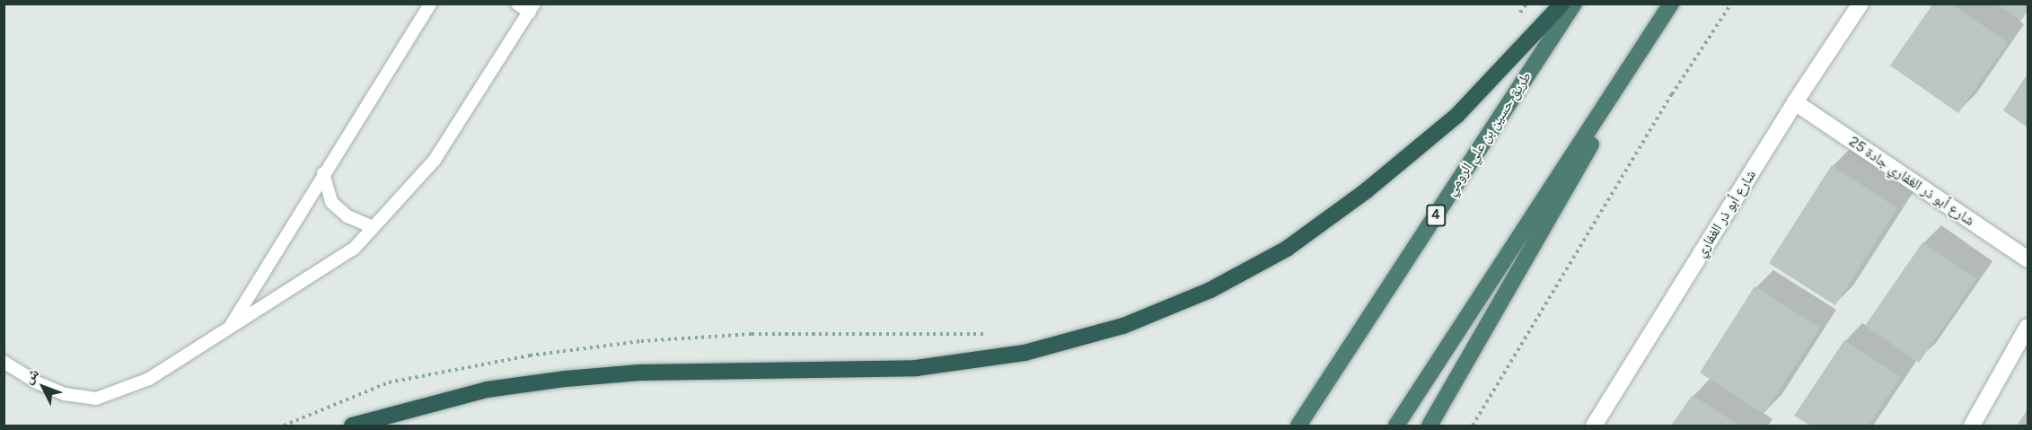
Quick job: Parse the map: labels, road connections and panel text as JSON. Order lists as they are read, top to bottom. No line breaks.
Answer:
{"streets":{"highway":["طريق حسين بن علي الرومي","4"],"street":["شارع أبو ذر الغفاري جادة 25","شارع أبو ذر الغفاري"]},"crossings":[["شارع أبو ذر الغفاري جادة 25","شارع أبو ذر الغفاري"]],"north":"top left"}
